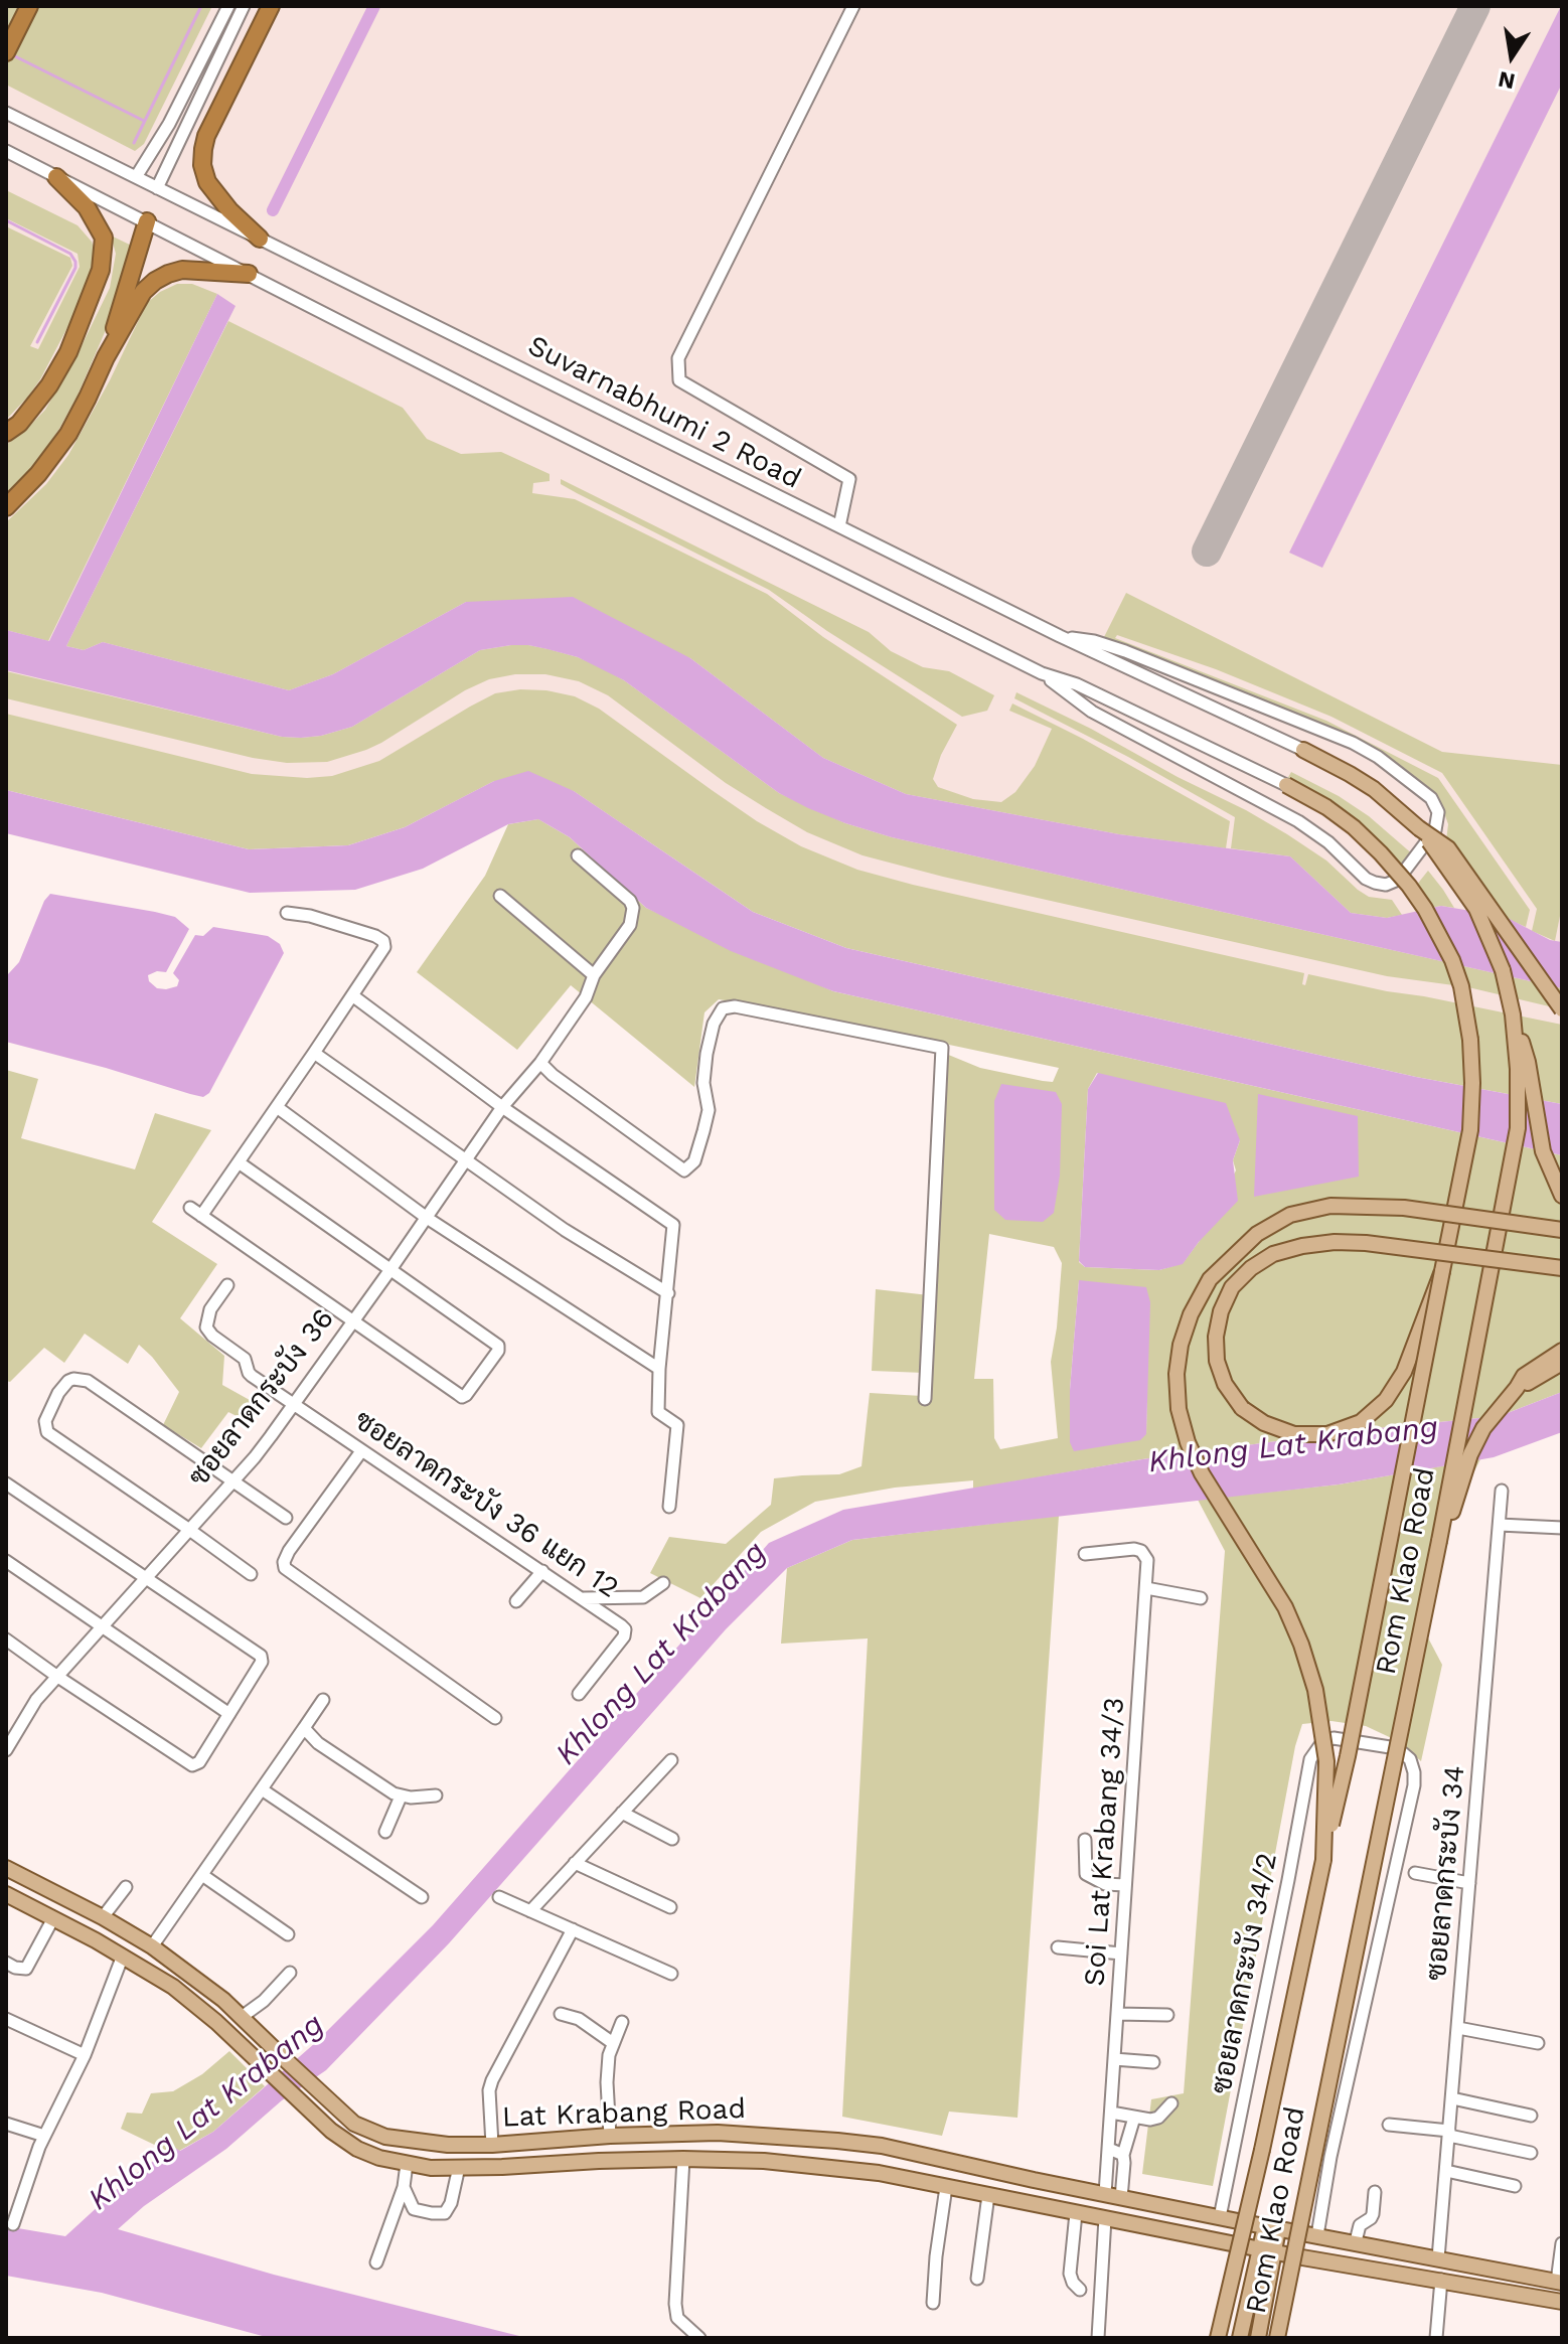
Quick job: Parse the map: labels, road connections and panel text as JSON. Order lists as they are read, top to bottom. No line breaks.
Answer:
{"streets":{"main road":["Rom Klao Road","Lat Krabang Road"],"street":["Suvarnabhumi 2 Road","ซอยลาดกระบัง 36","ซอยลาดกระบัง 36 แยก 12","Soi Lat Krabang 34/3","ซอยลาดกระบัง 34","ซอยลาดกระบัง 34/2"]},"crossings":[["Suvarnabhumi 2 Road","Rom Klao Road"],["ซอยลาดกระบัง 36","ซอยลาดกระบัง 36 แยก 12"],["Rom Klao Road","Lat Krabang Road"],["Soi Lat Krabang 34/3","Lat Krabang Road"],["ซอยลาดกระบัง 34","Lat Krabang Road"],["ซอยลาดกระบัง 34/2","Lat Krabang Road"]],"water":["Khlong Lat Krabang"],"north":"bottom"}
